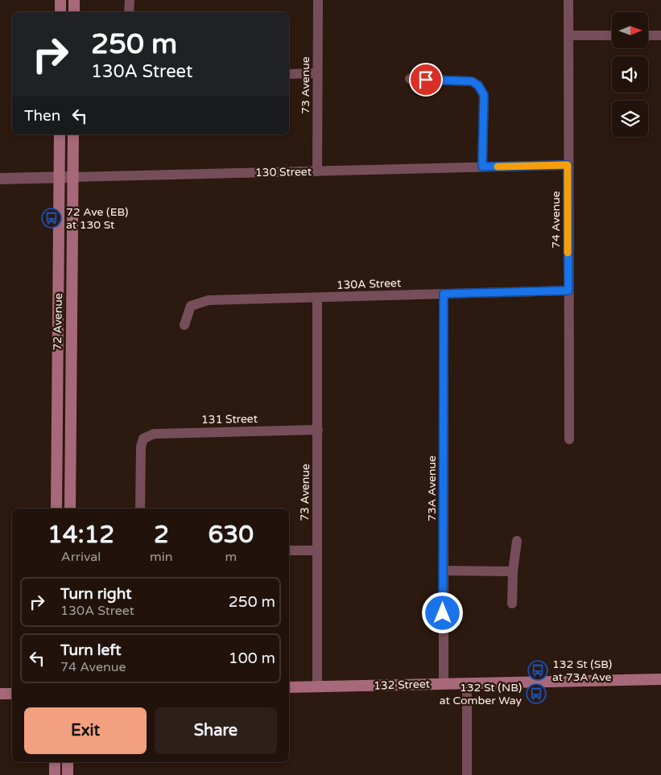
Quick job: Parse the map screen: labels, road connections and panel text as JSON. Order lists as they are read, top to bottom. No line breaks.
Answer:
{"streets":{"main road":["72 Avenue","132 Street"],"street":["73 Avenue","130 Street","74 Avenue","130A Street","131 Street","73A Avenue"]},"crossings":[["73 Avenue","130 Street"],["73 Avenue","130A Street"],["73 Avenue","131 Street"],["73 Avenue","132 Street"],["130 Street","74 Avenue"],["130 Street","72 Avenue"],["74 Avenue","130A Street"],["130A Street","73A Avenue"],["73A Avenue","132 Street"]],"places":{"bus stop":["72 Ave (EB) at 130 St","132 St (SB) at 73A Ave","132 St (NB) at Comber Way"]},"north":"right","page":{"turn":["250 m","130A Street"],"then":"Then","eta":["14:12","Arrival","2","min","630","m"],"list":[{"name":"Turn right","note":"130A Street","value":"250 m"},{"name":"Turn left","note":"74 Avenue","value":"100 m"}],"buttons":["Exit","Share"]}}
